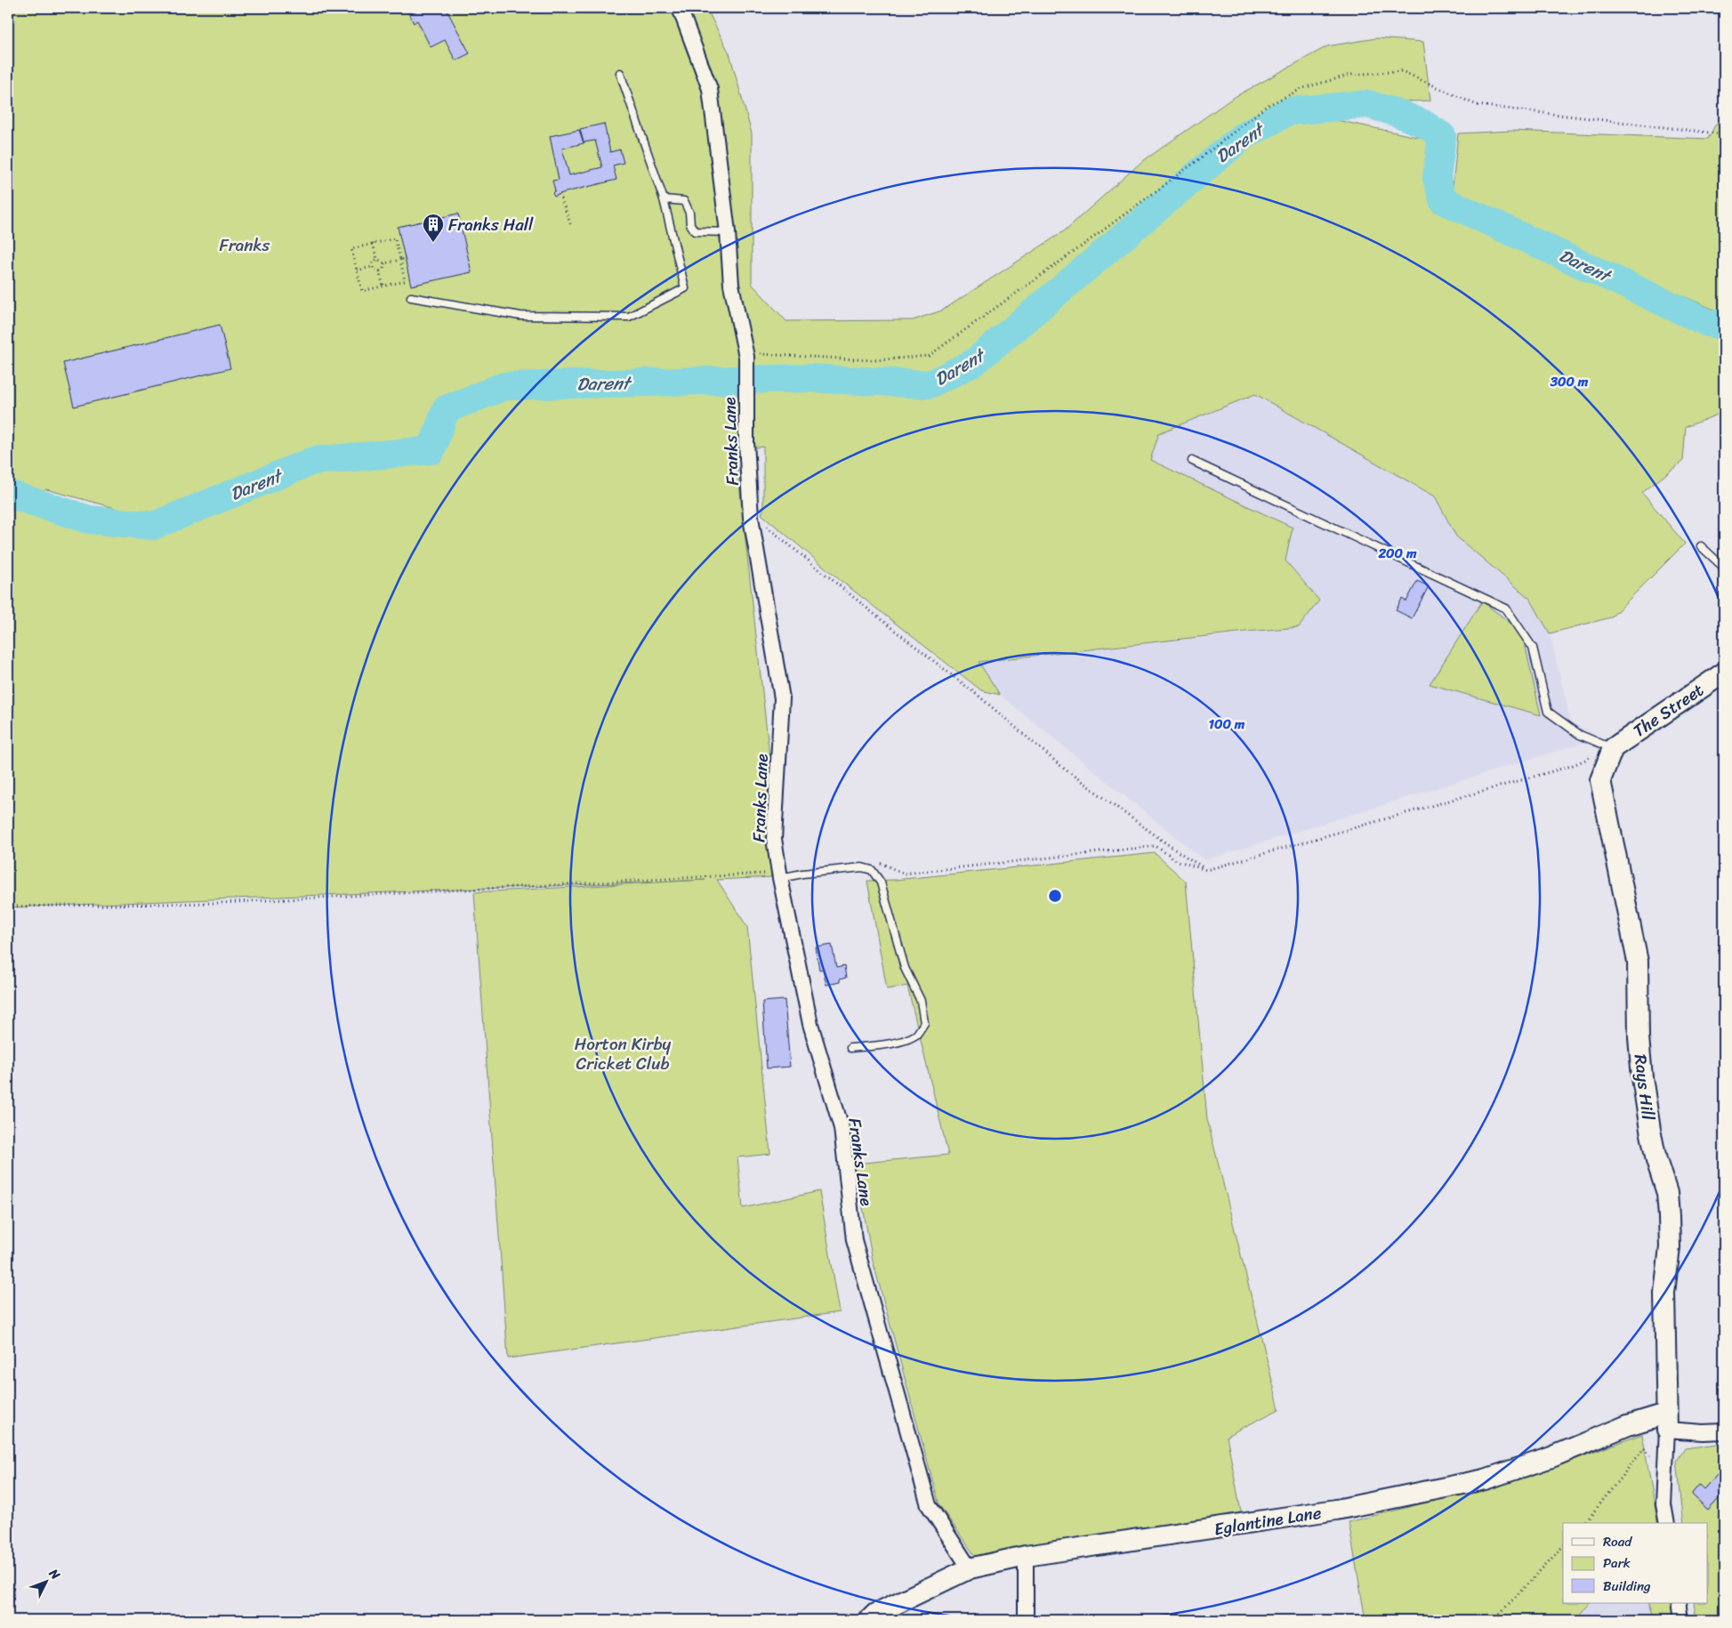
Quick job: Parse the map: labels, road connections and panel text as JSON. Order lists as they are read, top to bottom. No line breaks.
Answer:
{"streets":{"street":["Franks Lane","The Street","Rays Hill","Eglantine Lane"]},"crossings":[["Franks Lane","Eglantine Lane"],["The Street","Rays Hill"],["Rays Hill","Eglantine Lane"]],"water":["Darent"],"parks":["Franks","Horton Kirby Cricket Club"],"places":{"building":["Franks Hall"]},"legend":["Road","Park","Building"],"north":"top right","rings":["300 m","200 m","100 m"]}
